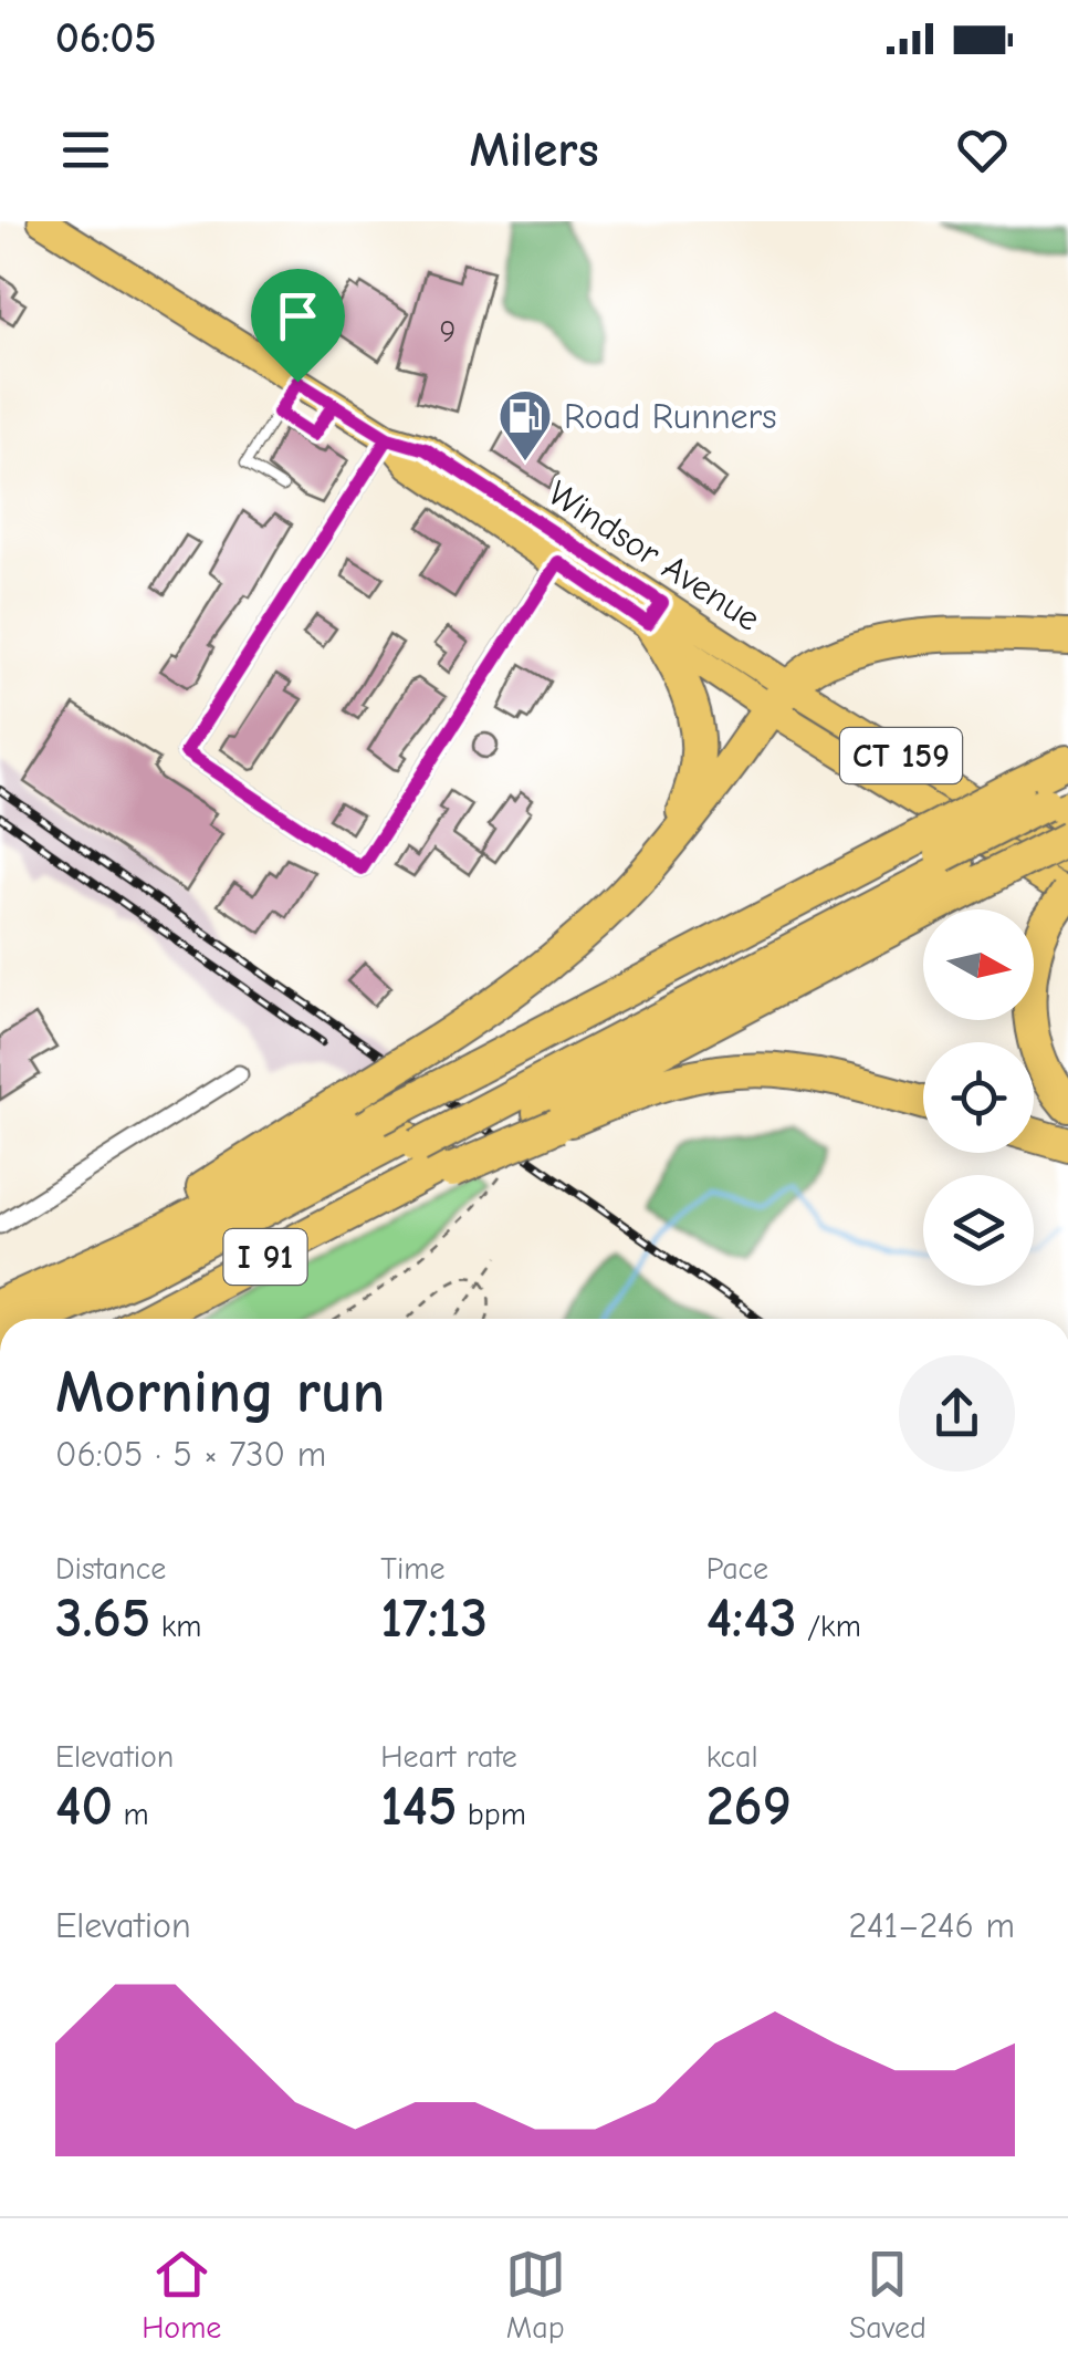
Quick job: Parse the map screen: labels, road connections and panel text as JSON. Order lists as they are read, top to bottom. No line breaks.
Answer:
{"streets":{"highway":["I 91"],"main road":["Windsor Avenue","CT 159"]},"crossings":[["Windsor Avenue","CT 159"]],"places":{"fuel station":["Road Runners"]},"house_numbers":["9"],"north":"right","page":{"status":"06:05","header":"Milers","heading":["Morning run","06:05 · 5 × 730 m"],"stats":[["Distance","3.65 km"],["Time","17:13"],["Pace","4:43 /km"],["Elevation","40 m"],["Heart rate","145 bpm"],["kcal","269"]],"chart":["Elevation","241–246 m"],"tabs":["Home","Map","Saved"]}}
